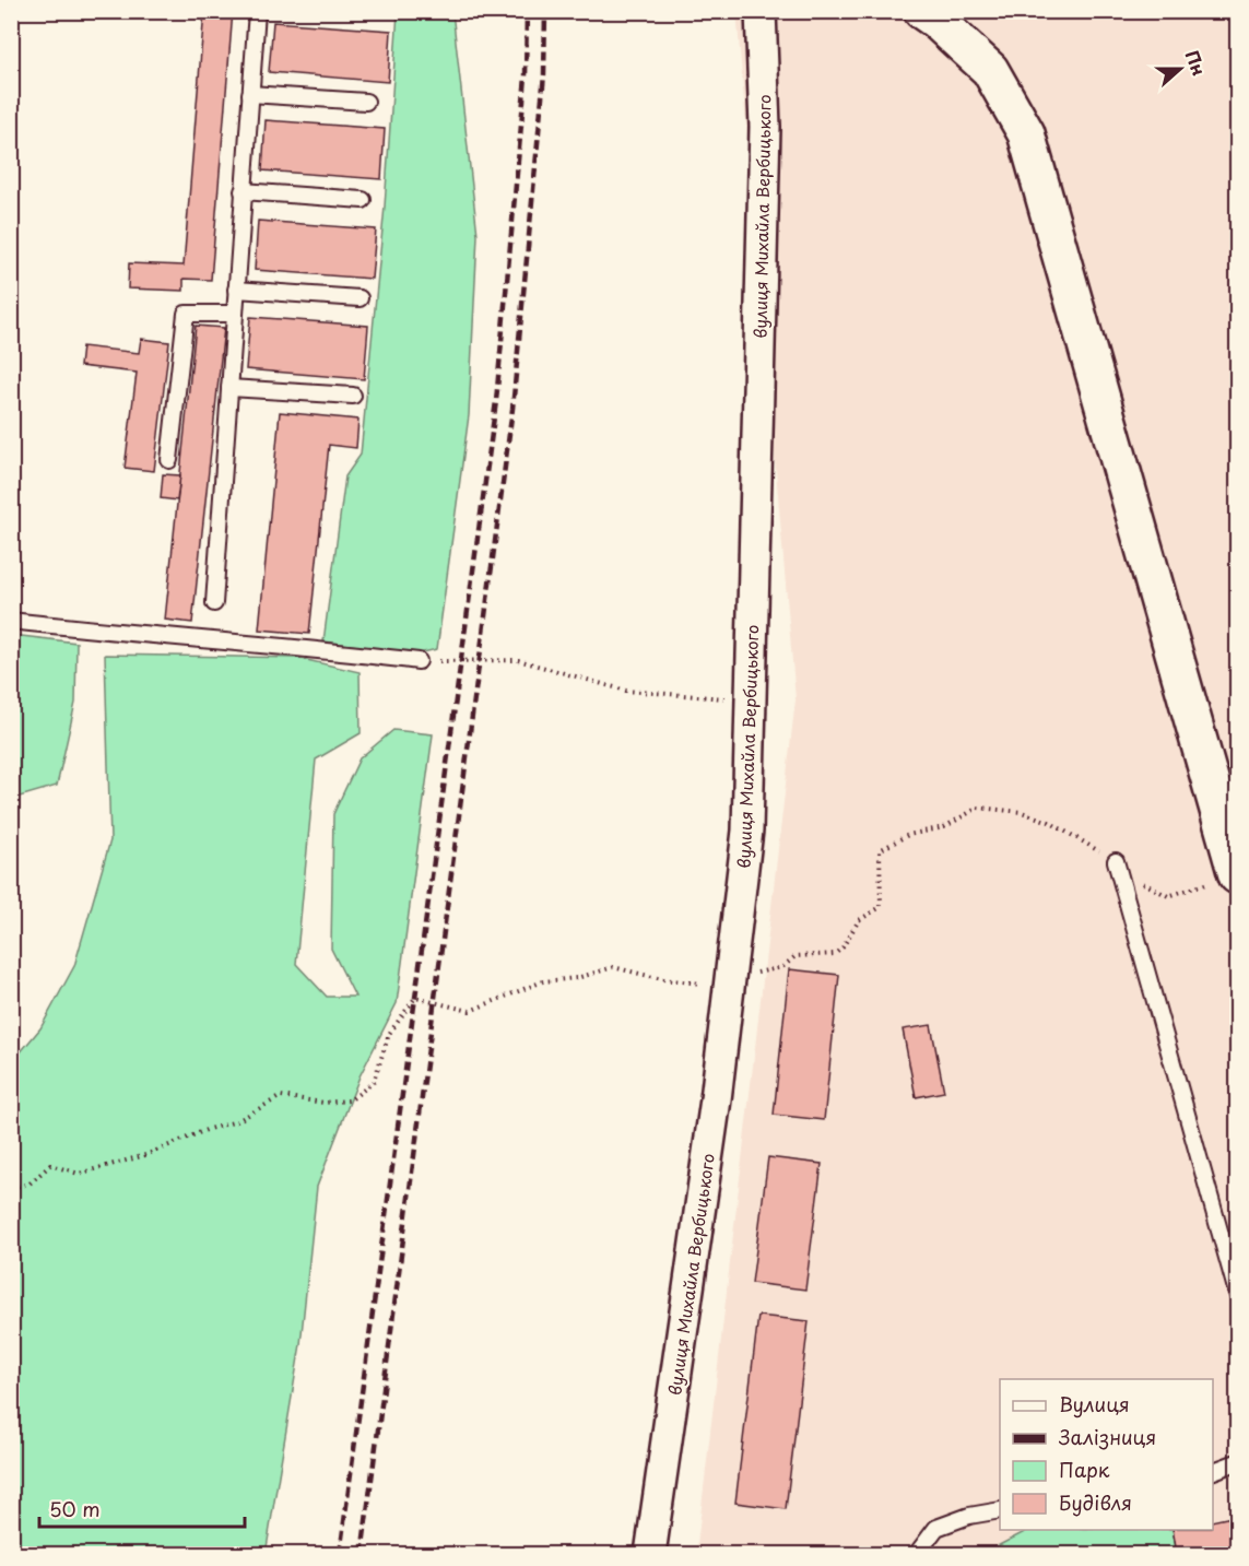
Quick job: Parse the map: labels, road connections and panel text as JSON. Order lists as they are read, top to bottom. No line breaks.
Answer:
{"streets":{"street":["вулиця Михайла Вербицького"]},"legend":["Вулиця","Залізниця","Парк","Будівля"],"scale_bar":"50 m","north":"right"}
